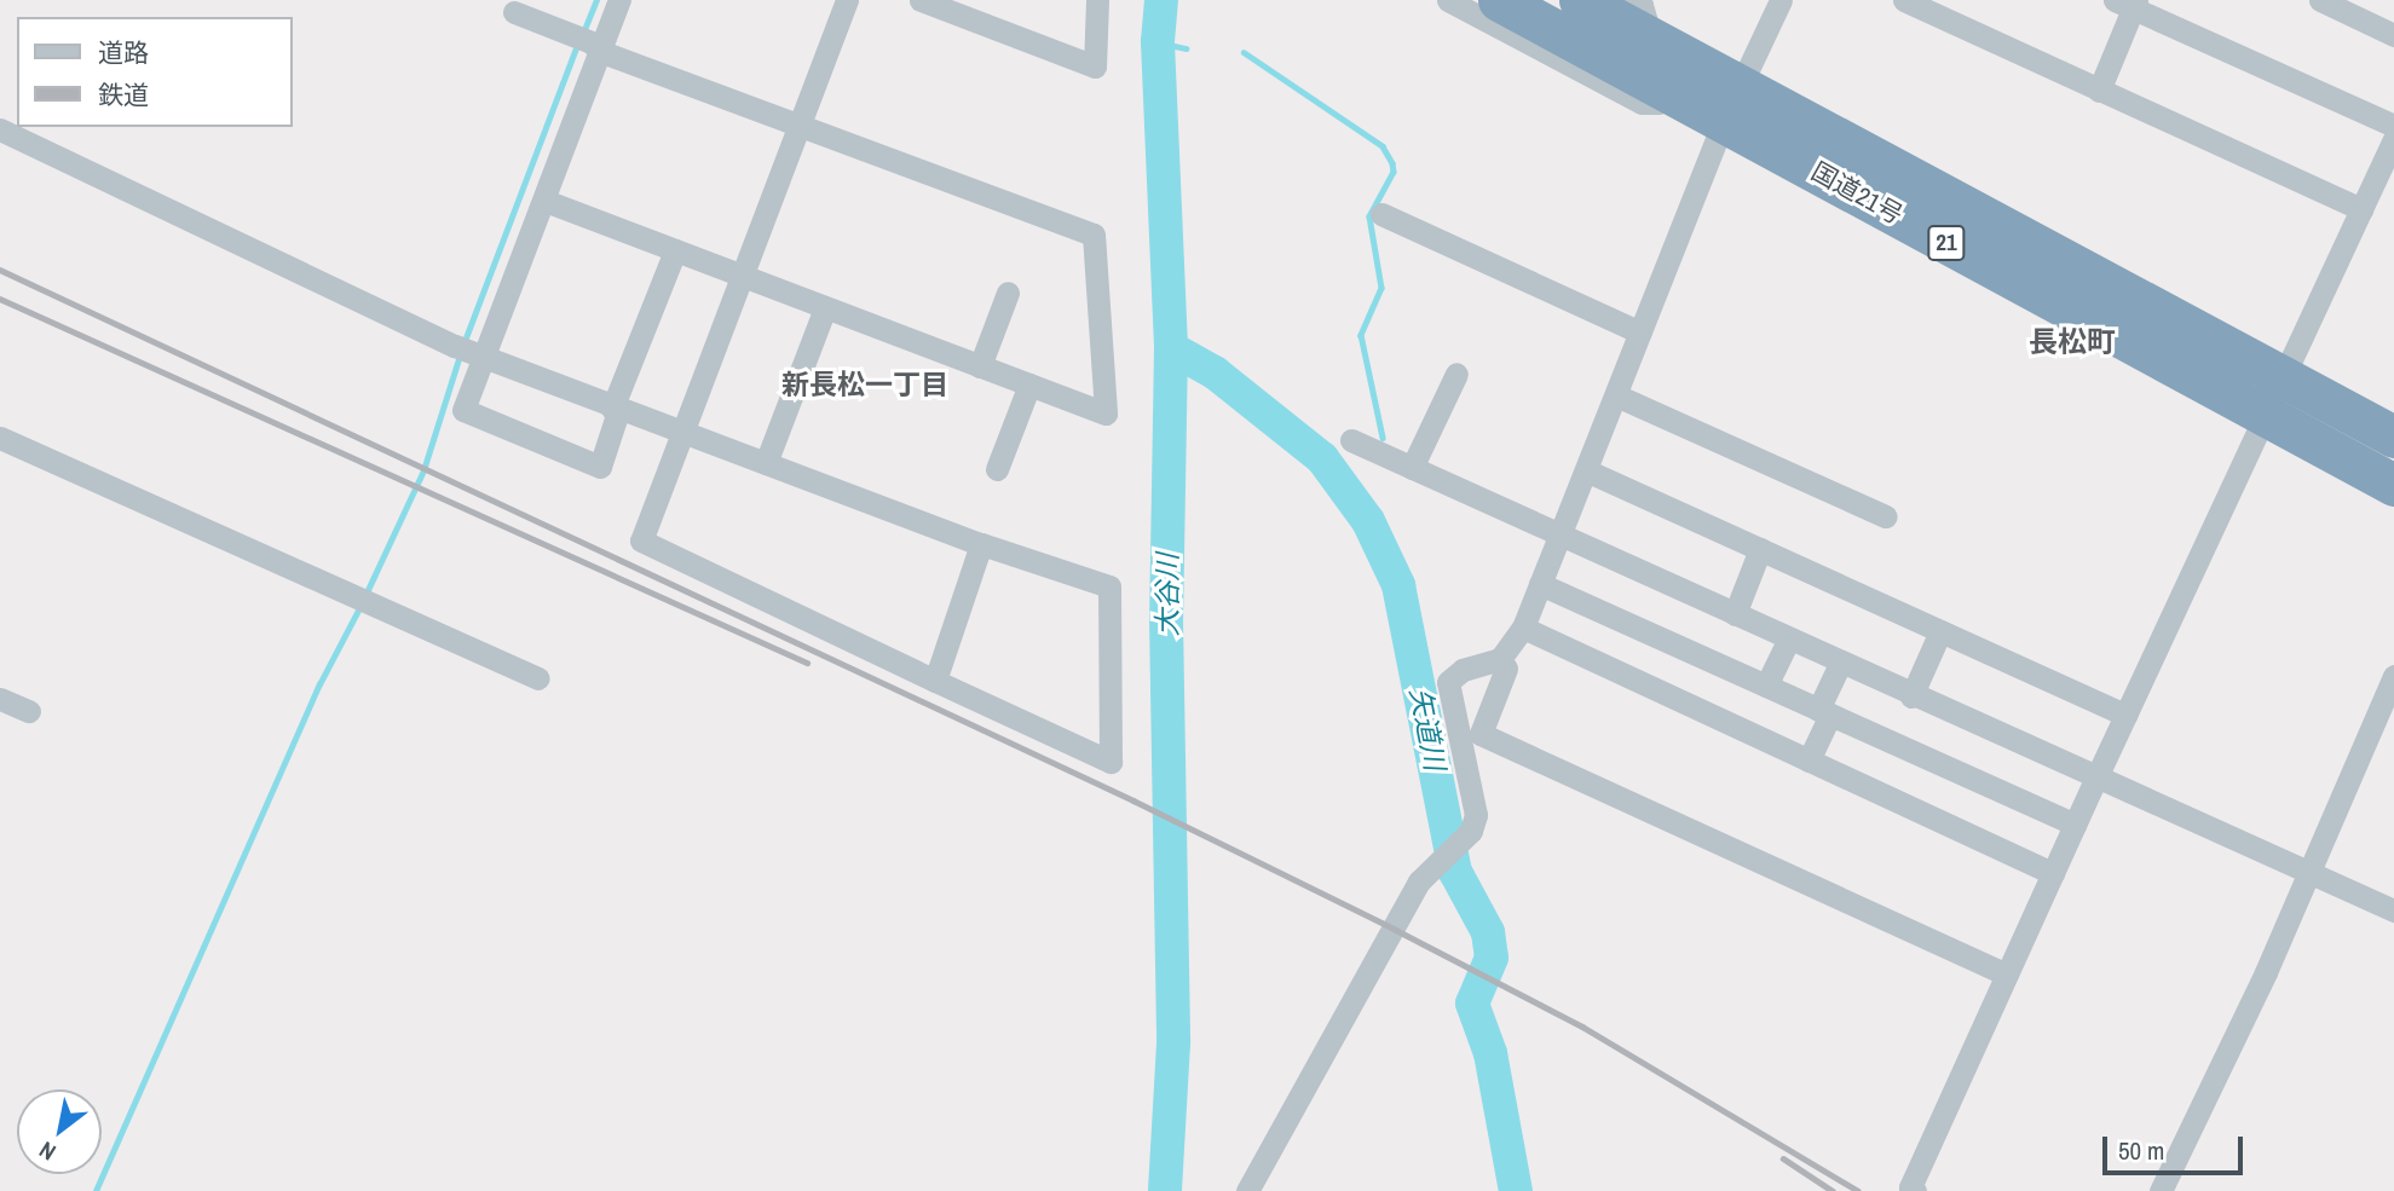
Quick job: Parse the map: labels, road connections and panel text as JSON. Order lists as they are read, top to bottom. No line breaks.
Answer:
{"streets":{"highway":["国道21号","21"]},"districts":["長松町","新長松一丁目"],"water":["大谷川","矢道川"],"legend":["道路","鉄道"],"scale_bar":"50 m","north":"bottom left"}
